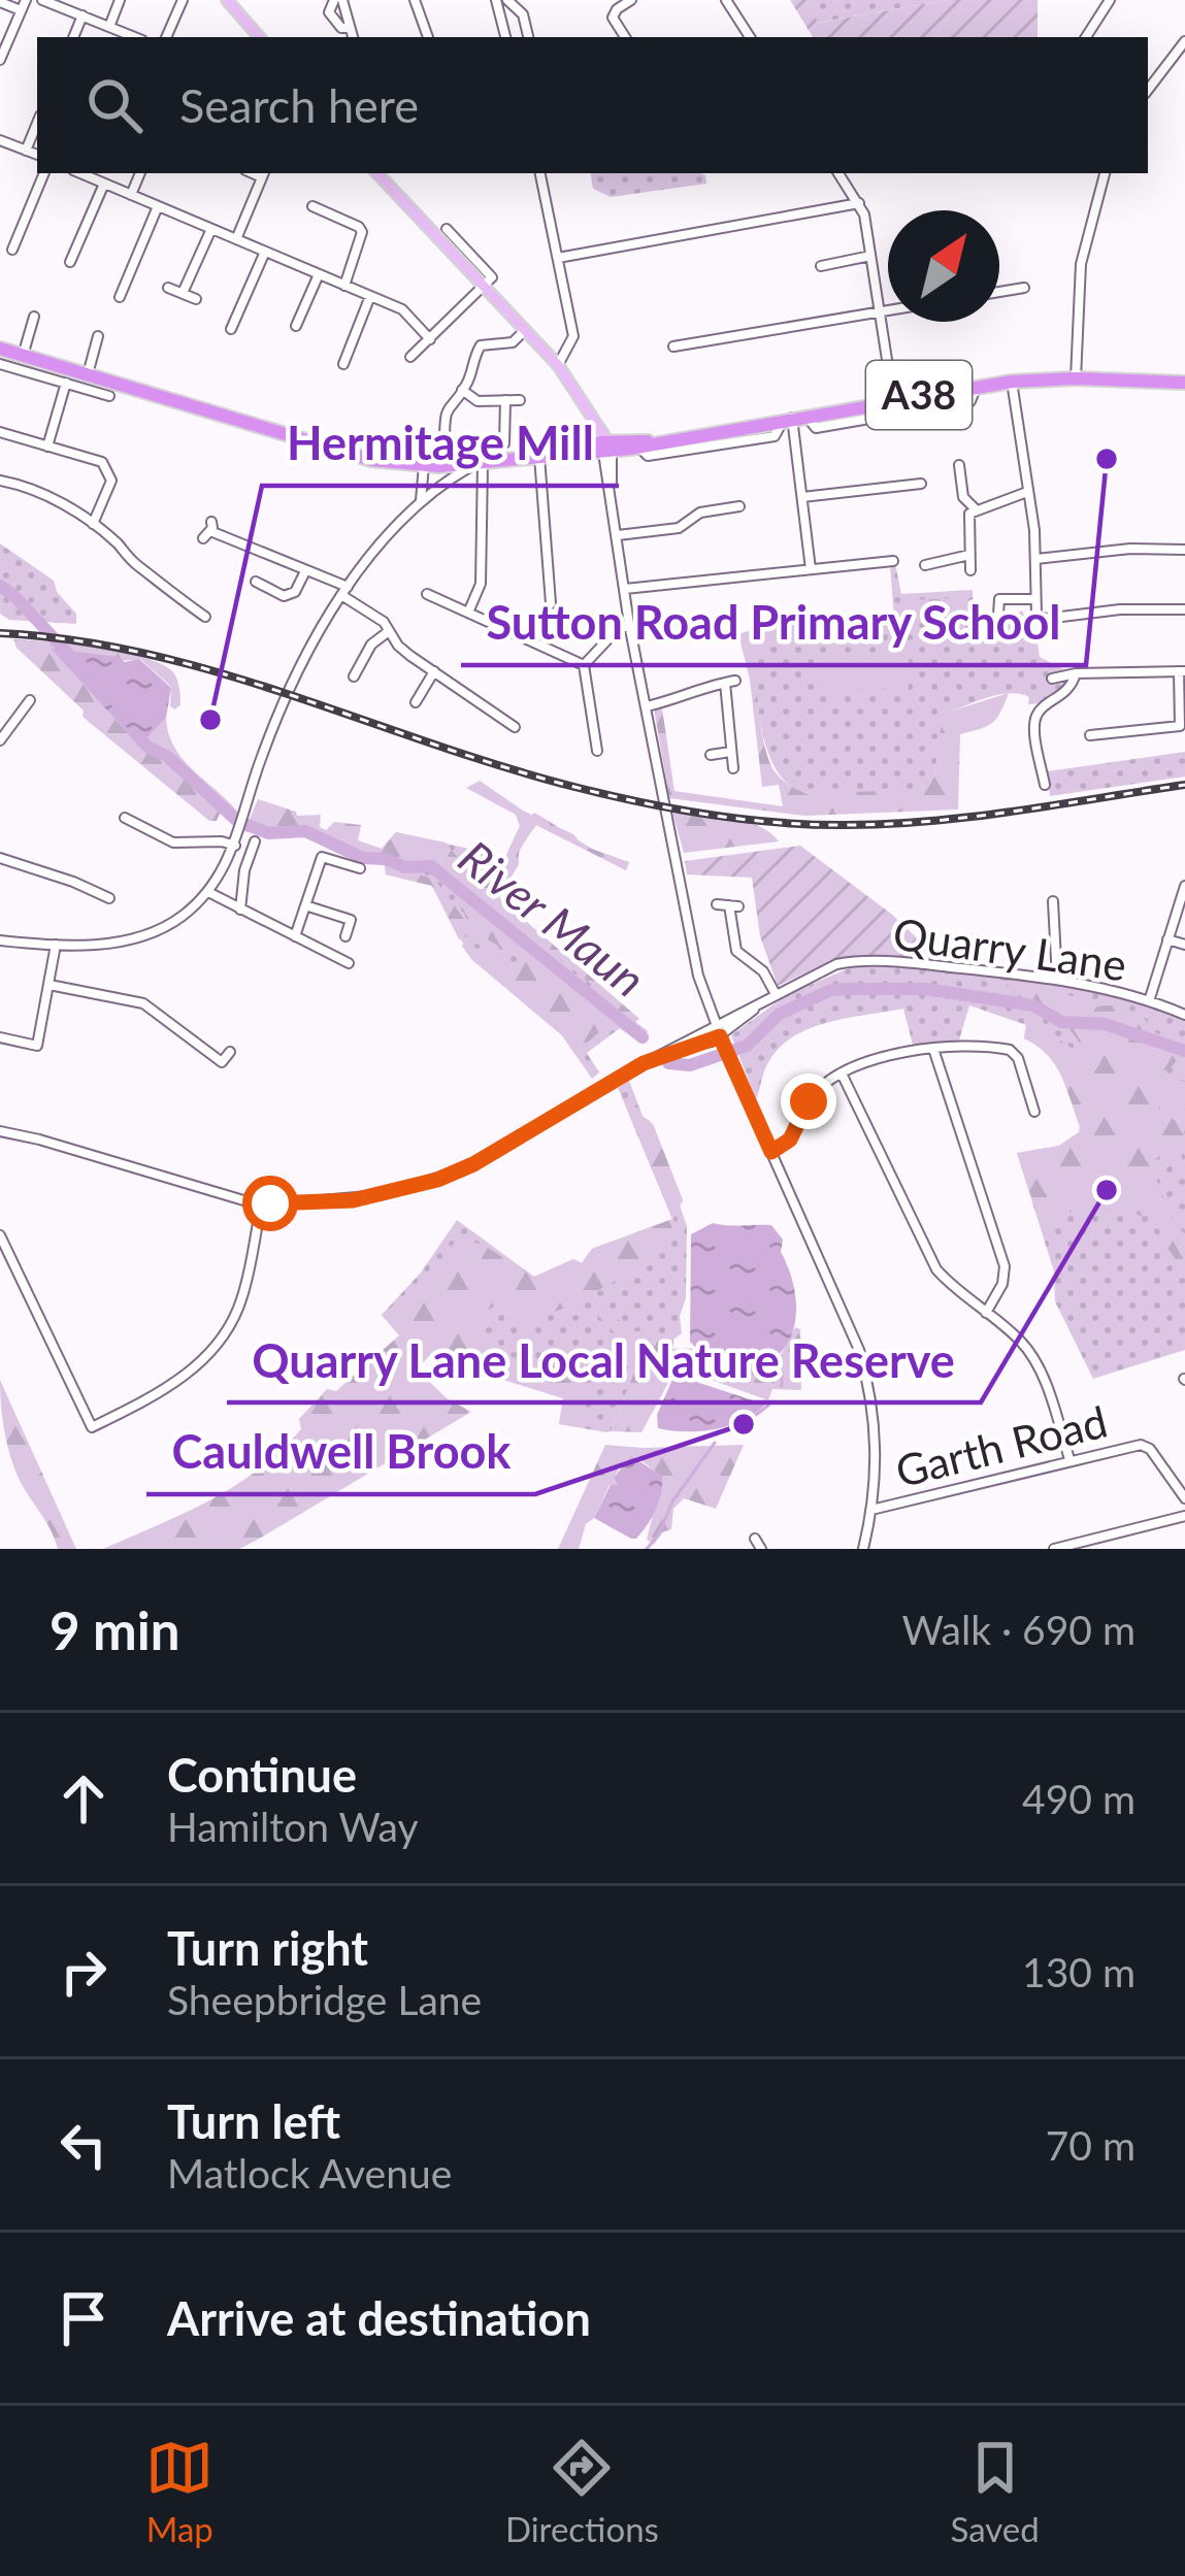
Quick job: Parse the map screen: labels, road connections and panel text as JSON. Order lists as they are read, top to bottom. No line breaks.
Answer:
{"streets":{"highway":["A38"],"street":["Quarry Lane","Garth Road"]},"water":["River Maun"],"places":["Sutton Road Primary School","Hermitage Mill","Quarry Lane Local Nature Reserve","Cauldwell Brook"],"north":"top right","page":{"search":"Search here","heading":["9 min","Walk · 690 m"],"list":[["Continue","Hamilton Way","490 m"],["Turn right","Sheepbridge Lane","130 m"],["Turn left","Matlock Avenue","70 m"],"Arrive at destination"],"nav":["Map","Directions","Saved"]}}
